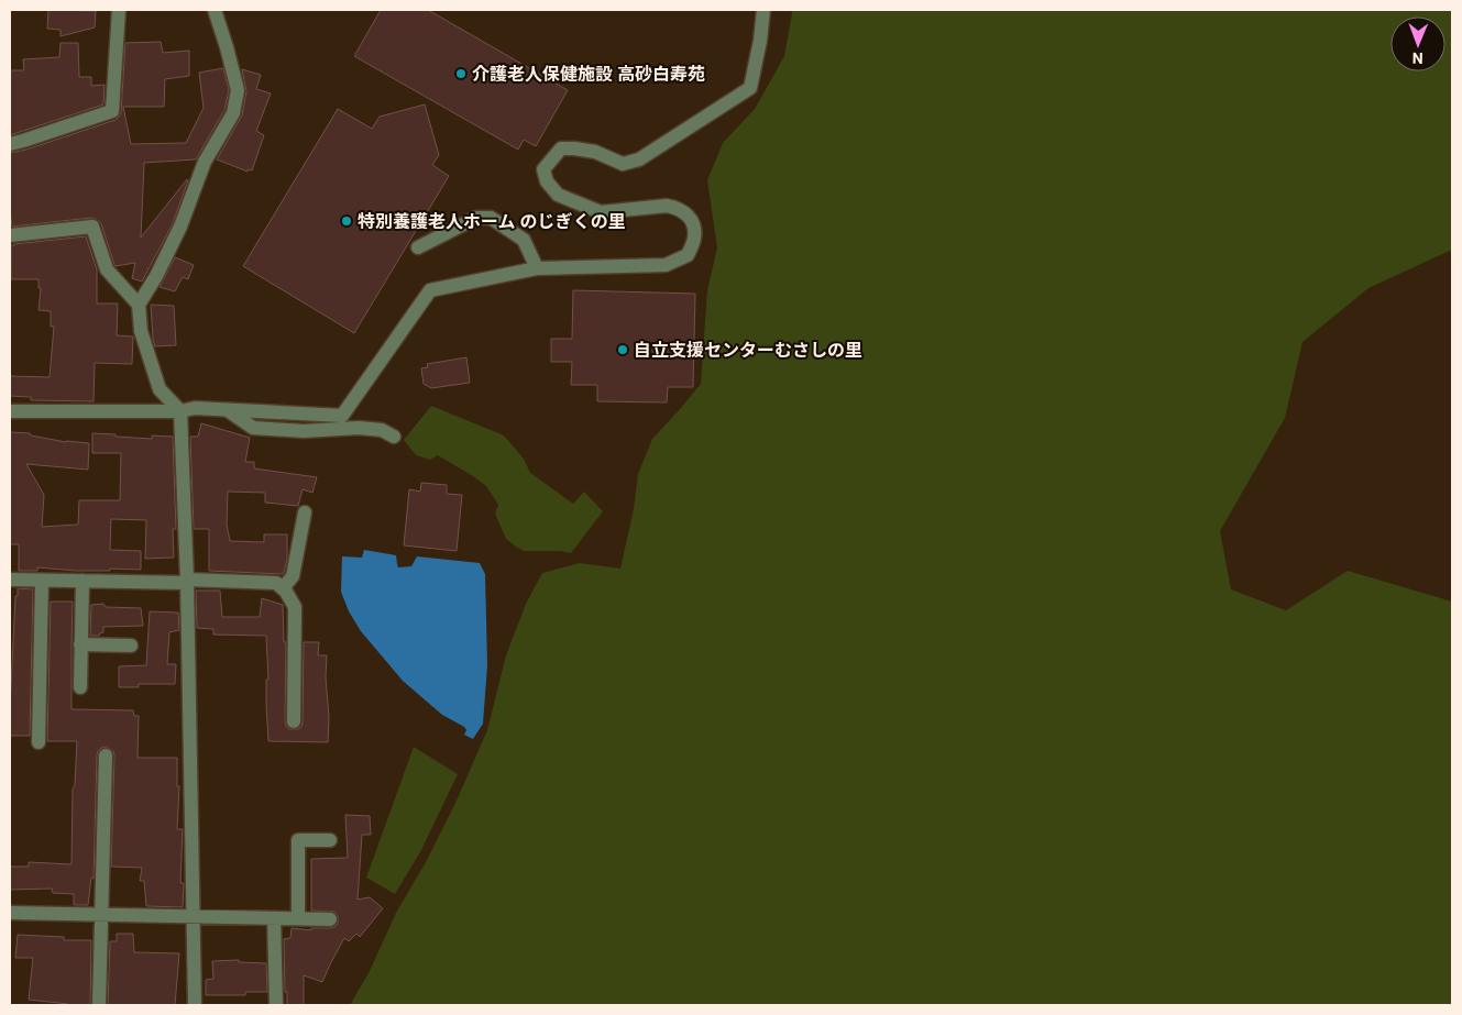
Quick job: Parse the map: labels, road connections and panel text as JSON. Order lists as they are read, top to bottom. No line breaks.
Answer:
{"places":["介護老人保健施設 高砂白寿苑","特別養護老人ホーム のじぎくの里","自立支援センターむさしの里"],"north":"bottom"}
